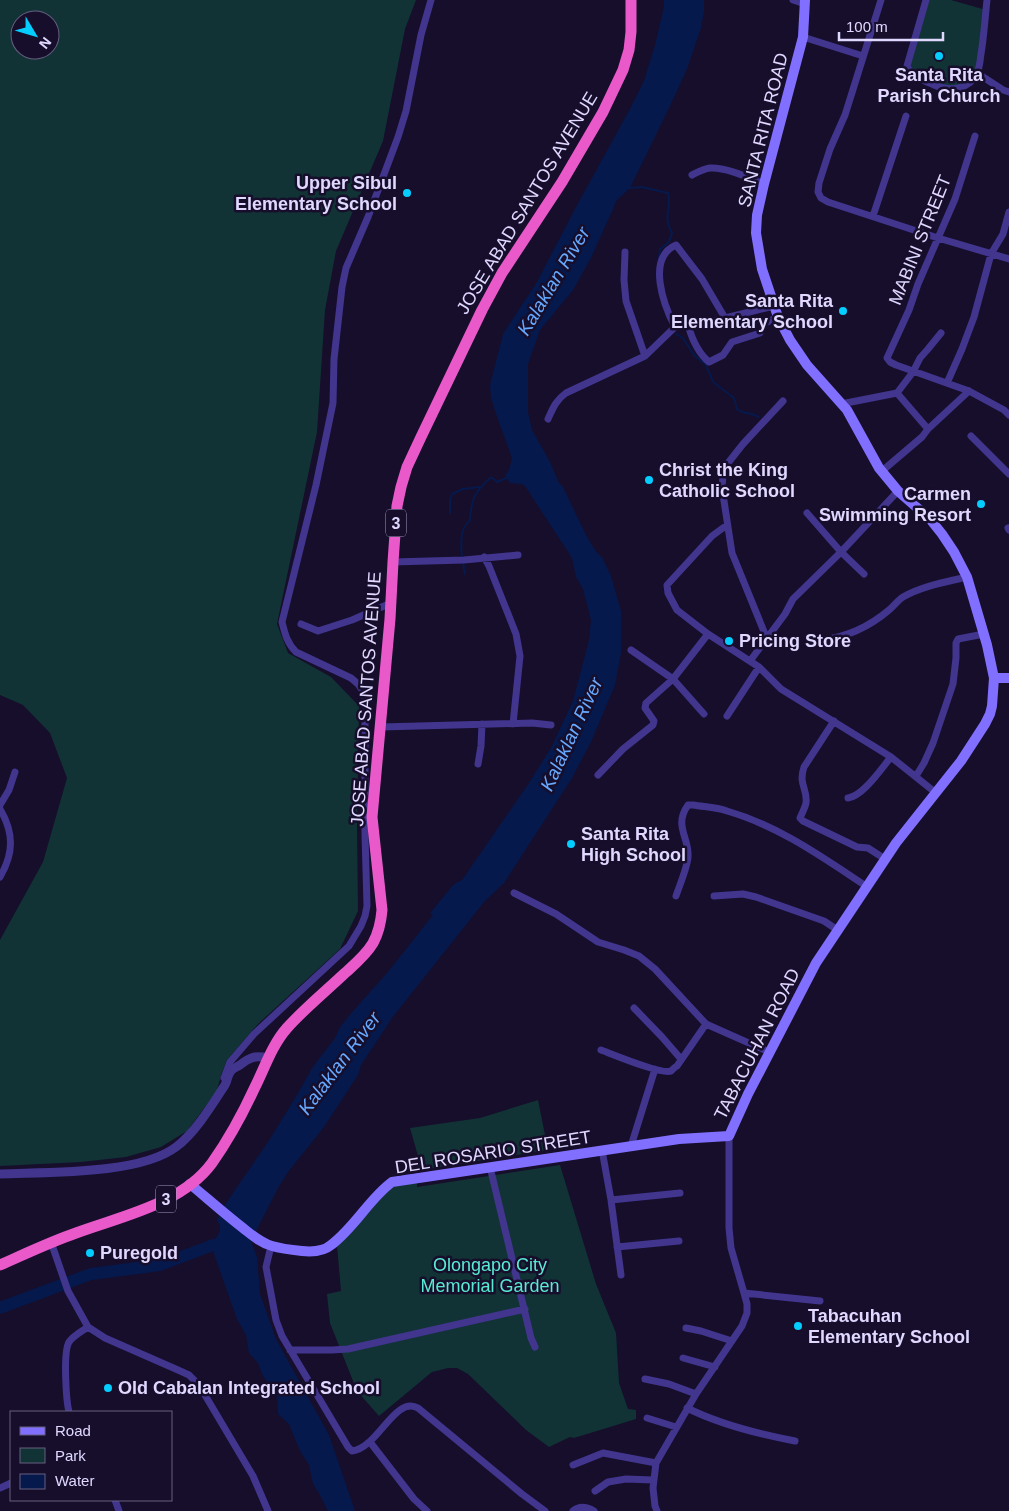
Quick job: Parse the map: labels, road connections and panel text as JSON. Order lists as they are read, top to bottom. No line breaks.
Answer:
{"streets":{"highway":["JOSE ABAD SANTOS AVENUE","3"],"main road":["SANTA RITA ROAD","TABACUHAN ROAD","DEL ROSARIO STREET"],"street":["MABINI STREET"]},"crossings":[["SANTA RITA ROAD","TABACUHAN ROAD"],["JOSE ABAD SANTOS AVENUE","DEL ROSARIO STREET"],["TABACUHAN ROAD","DEL ROSARIO STREET"]],"water":["Kalaklan River"],"parks":["Olongapo City Memorial Garden"],"places":["Santa Rita Parish Church","Upper Sibul Elementary School","Santa Rita Elementary School","Christ the King Catholic School","Carmen Swimming Resort","Pricing Store","Santa Rita High School","Puregold","Tabacuhan Elementary School","Old Cabalan Integrated School"],"legend":["Road","Park","Water"],"scale_bar":"100 m","north":"bottom right"}
